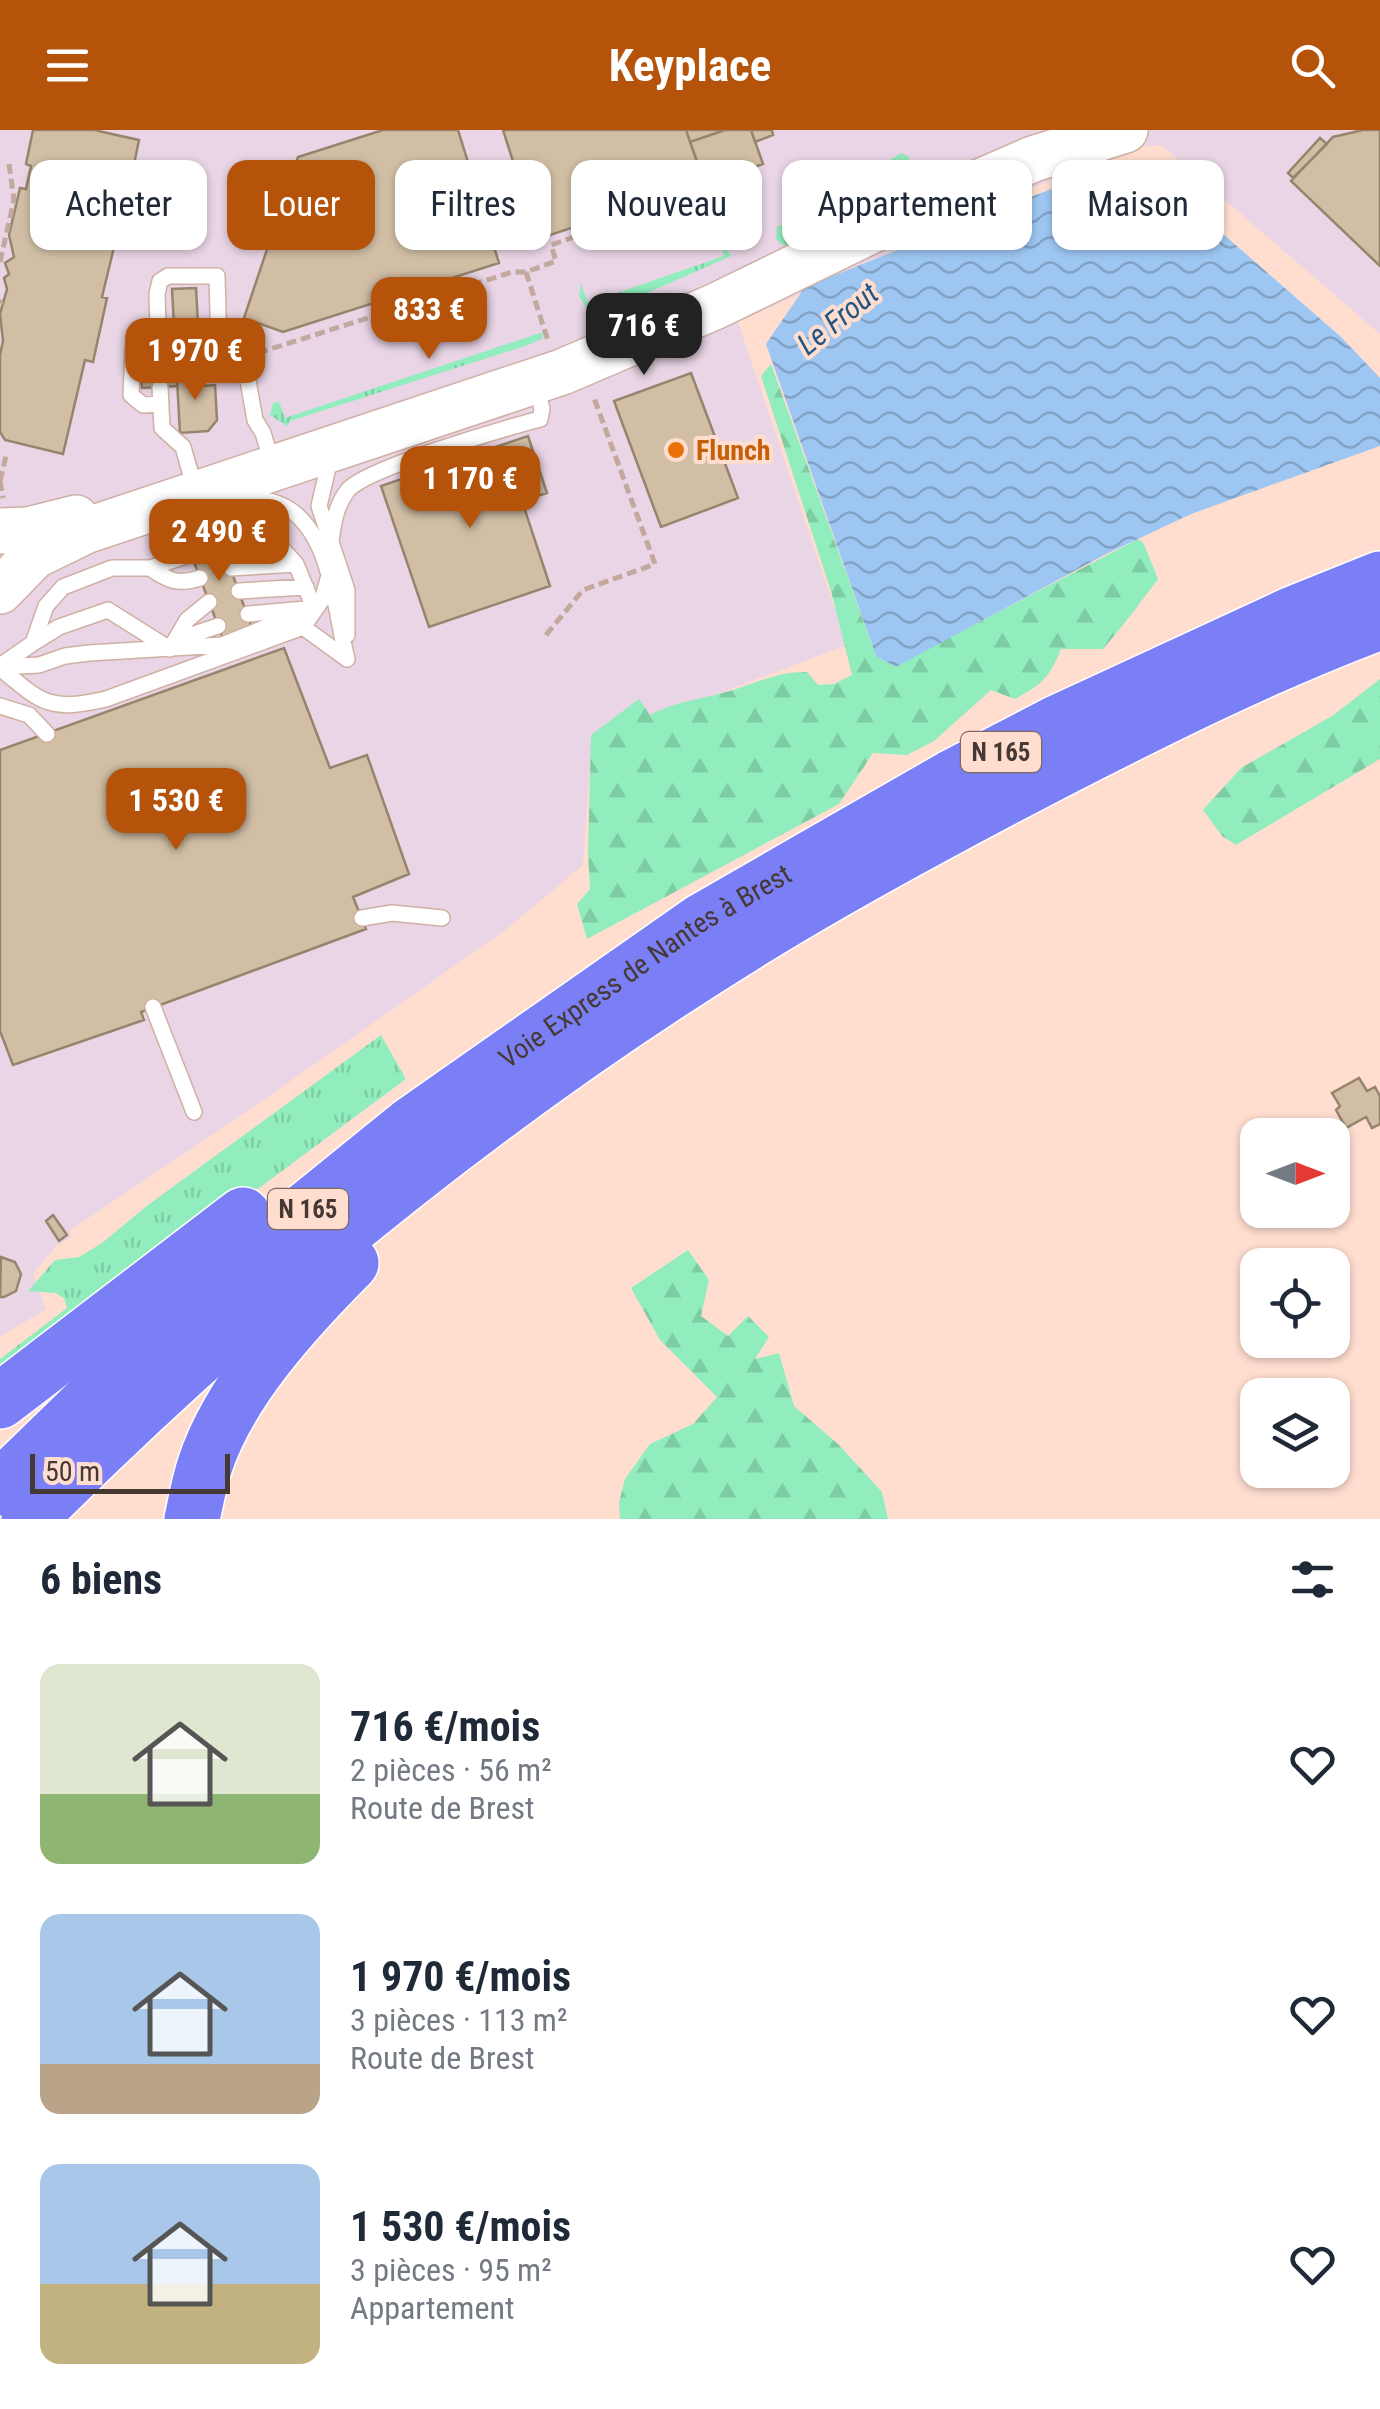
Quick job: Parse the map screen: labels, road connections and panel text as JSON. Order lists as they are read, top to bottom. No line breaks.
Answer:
{"streets":{"highway":["N 165","Voie Express de Nantes à Brest"]},"water":["Le Frout"],"places":["Flunch"],"scale_bar":"50 m","north":"right","page":{"header":"Keyplace","chip":["Acheter","Louer","Filtres","Nouveau","Appartement","Maison"],"price":["833 €","716 €","1 970 €","1 170 €","2 490 €","1 530 €"],"scale":"50 m","heading":"6 biens","list":[{"name":"716 €/mois","note":"2 pièces · 56 m² · Route de Brest"},{"name":"1 970 €/mois","note":"3 pièces · 113 m² · Route de Brest"},{"name":"1 530 €/mois","note":"3 pièces · 95 m² · Appartement"}]}}
